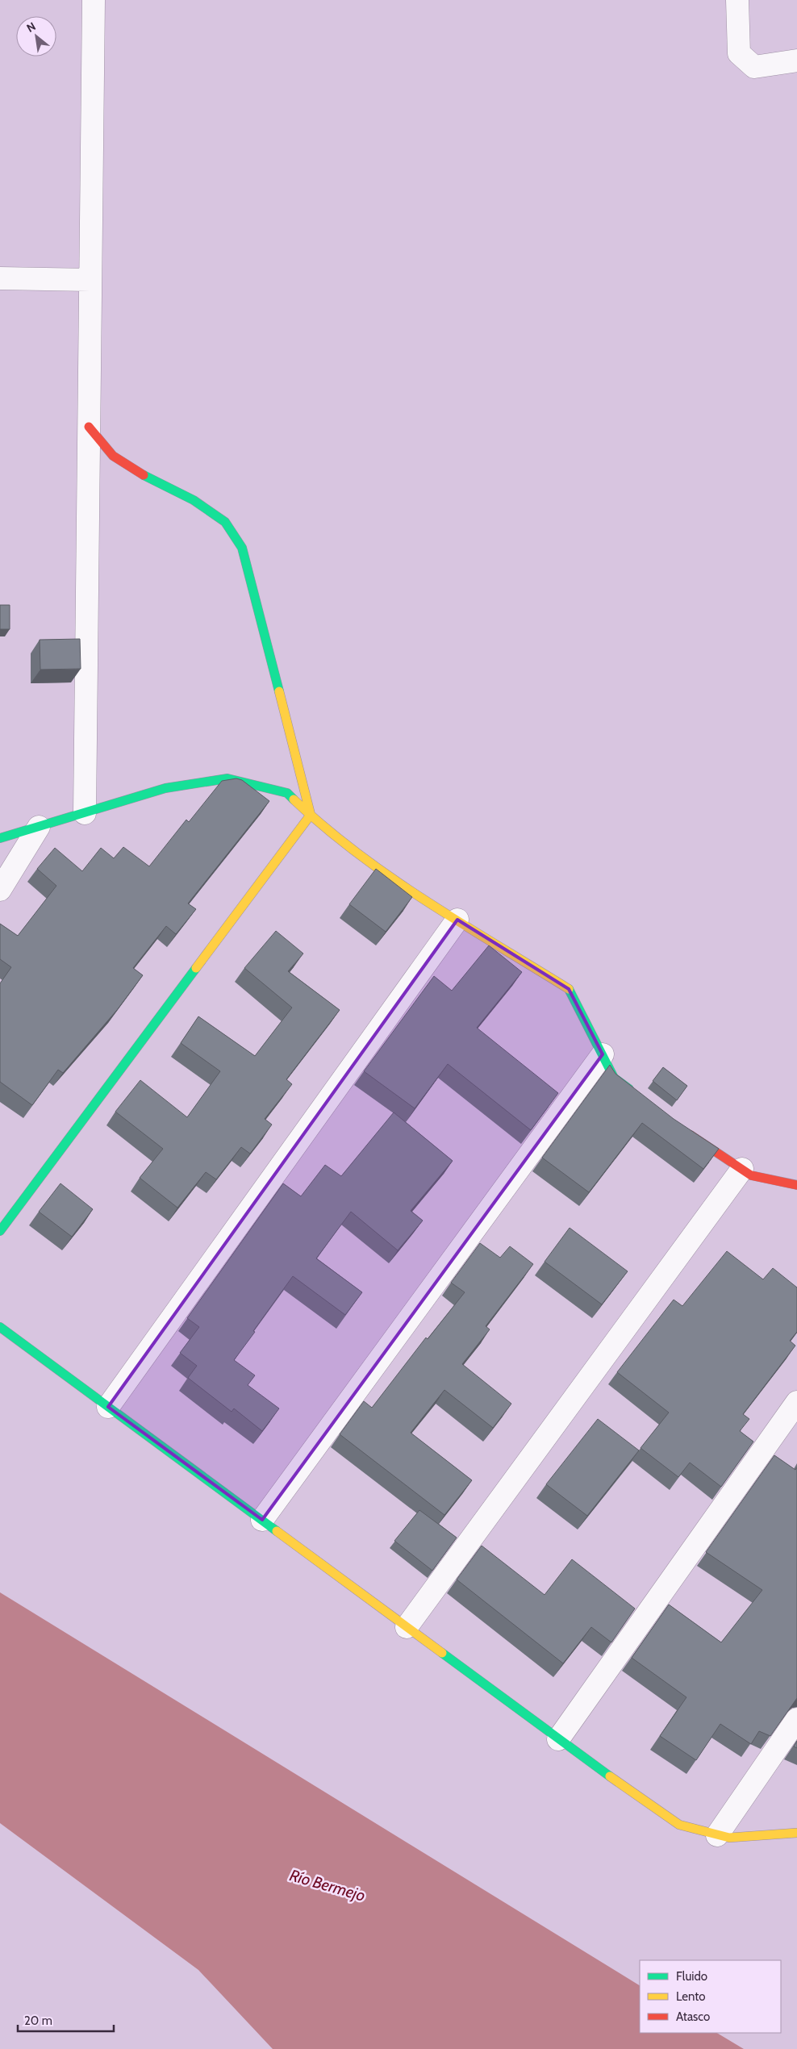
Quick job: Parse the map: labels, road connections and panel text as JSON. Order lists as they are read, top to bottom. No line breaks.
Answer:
{"water":["Río Bermejo"],"legend":["Fluido","Lento","Atasco"],"scale_bar":"20 m","north":"top left"}
